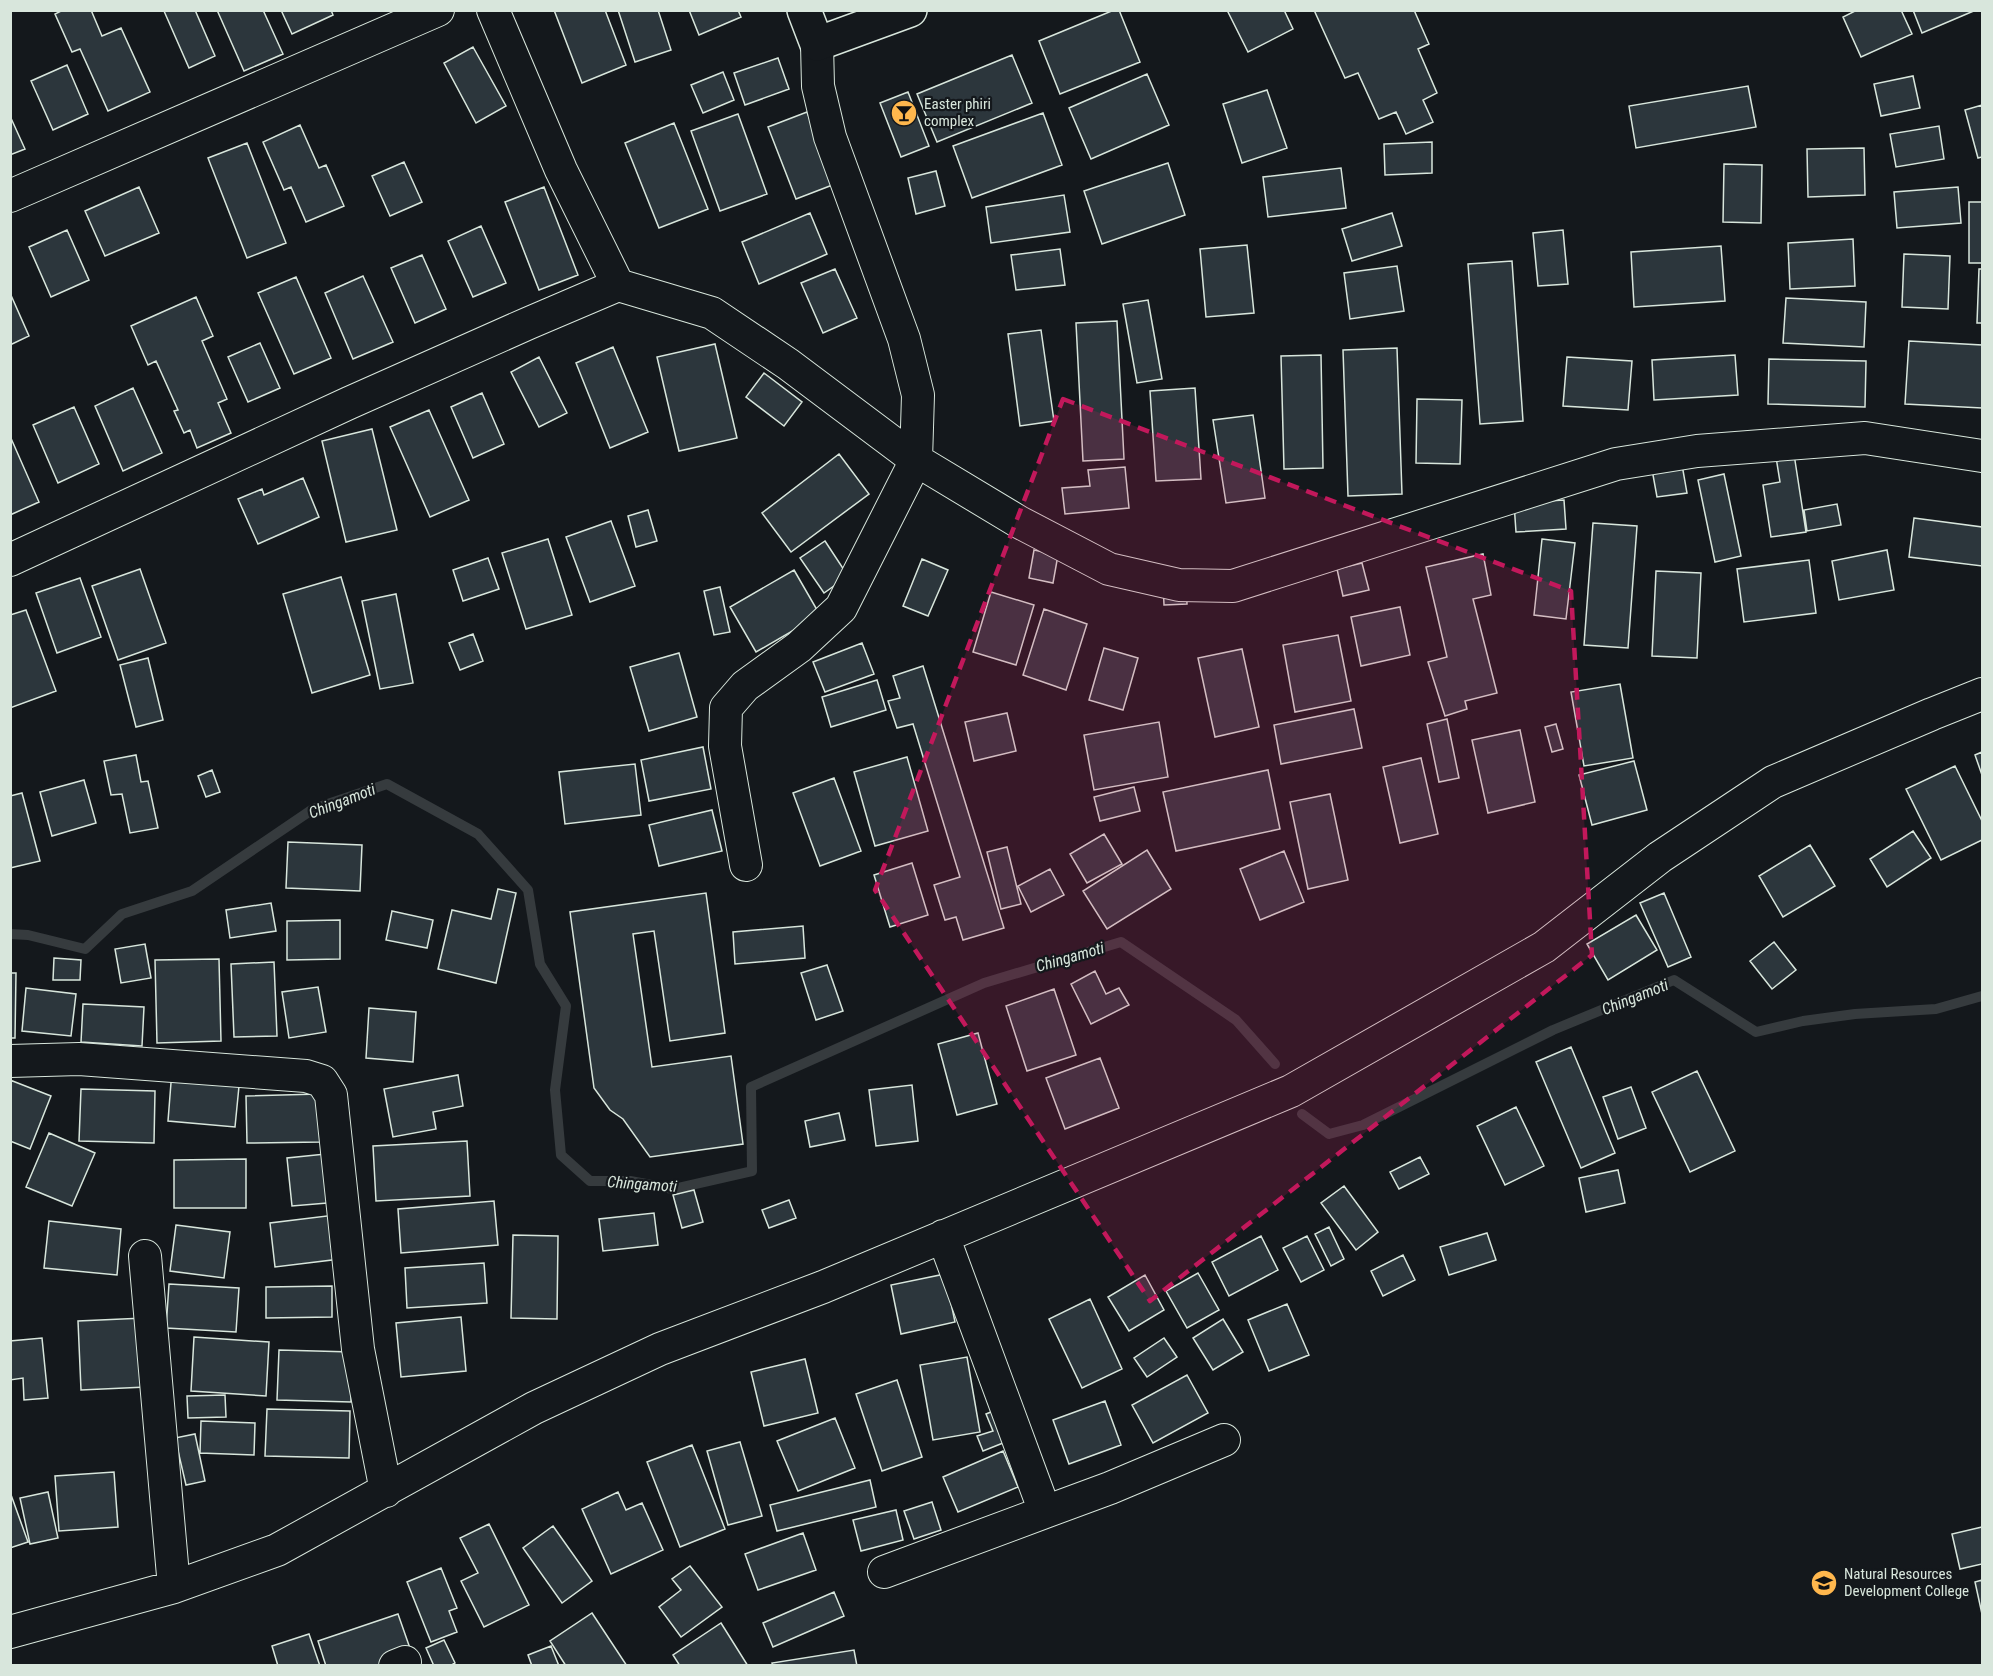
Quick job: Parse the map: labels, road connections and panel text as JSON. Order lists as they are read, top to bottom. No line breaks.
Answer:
{"water":["Chingamoti"],"places":{"bar":["Easter phiri complex"],"school or university":["Natural Resources Development College"]}}
